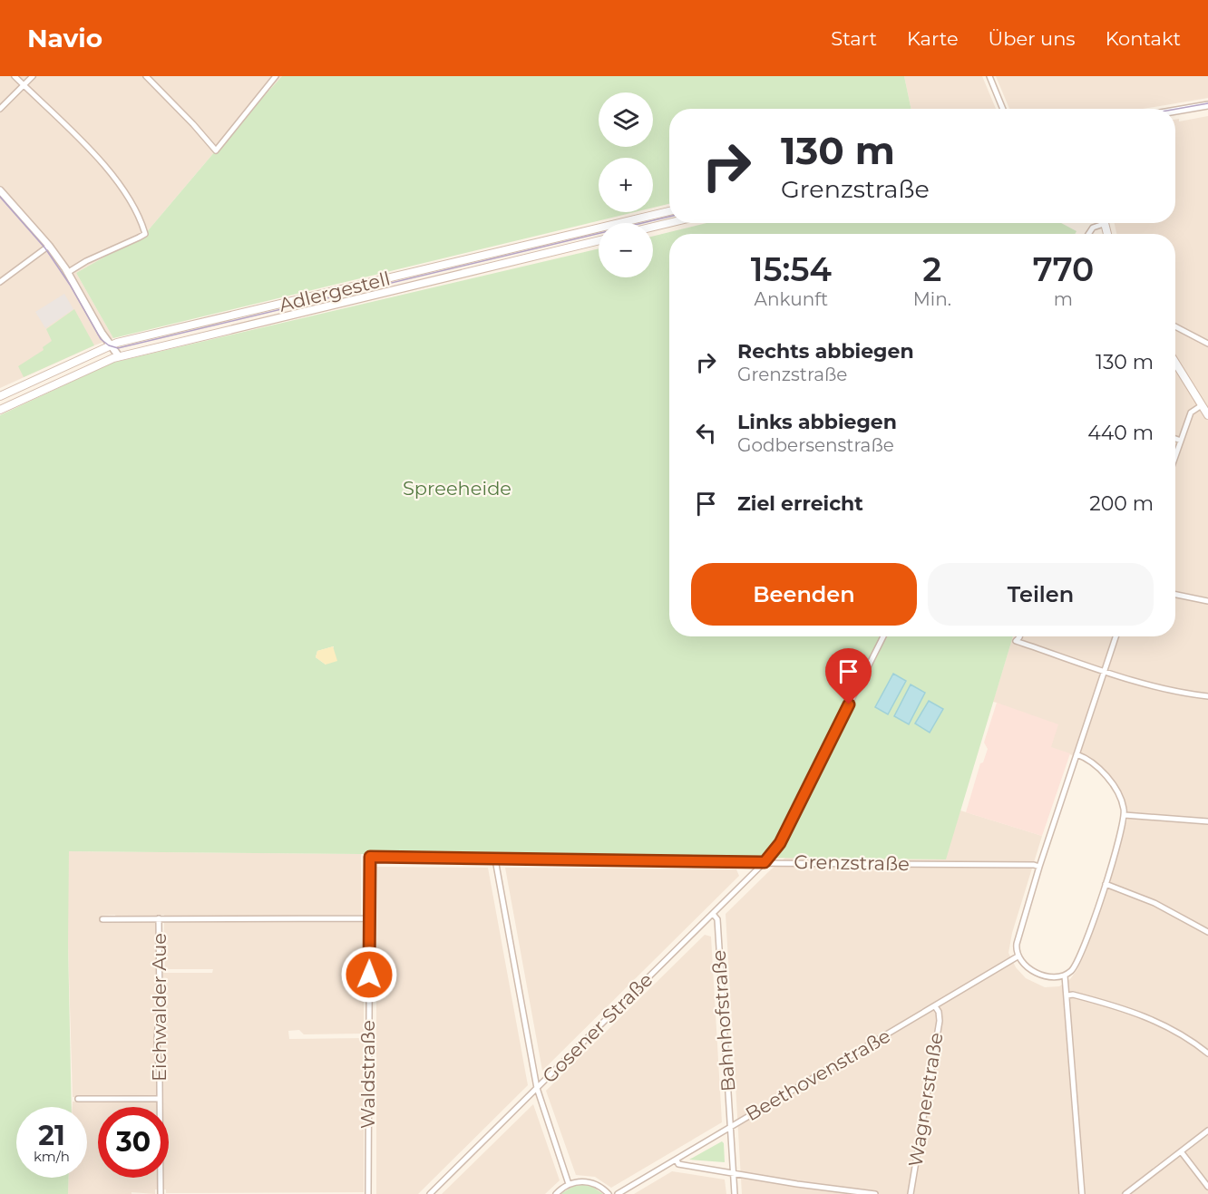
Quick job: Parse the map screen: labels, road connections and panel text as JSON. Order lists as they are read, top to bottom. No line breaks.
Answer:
{"streets":{"main road":["Adlergestell"],"street":["Grenzstraße","Eichwalder Aue","Bahnhofstraße","Gosener Straße","Waldstraße","Beethovenstraße","Wagnerstraße"]},"crossings":[["Grenzstraße","Gosener Straße"],["Grenzstraße","Waldstraße"],["Bahnhofstraße","Gosener Straße"],["Bahnhofstraße","Beethovenstraße"],["Beethovenstraße","Wagnerstraße"]],"parks":["Spreeheide"],"page":{"header":"Navio","nav":["Start","Karte","Über uns","Kontakt"],"map_buttons":["+","−"],"turn":["130 m","Grenzstraße"],"eta":["15:54","Ankunft","2","Min.","770","m"],"list":[{"name":"Rechts abbiegen","note":"Grenzstraße","value":"130 m"},{"name":"Links abbiegen","note":"Godbersenstraße","value":"440 m"},{"name":"Ziel erreicht","value":"200 m"}],"buttons":["Beenden","Teilen"],"speed":"21 km/h","limit":"30"}}
